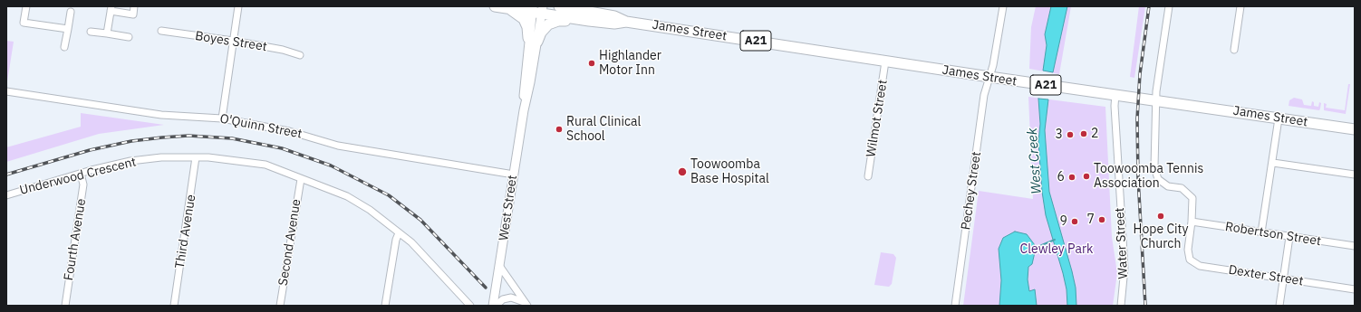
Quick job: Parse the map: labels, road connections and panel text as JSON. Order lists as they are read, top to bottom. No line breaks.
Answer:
{"streets":{"highway":["James Street","A21"],"main road":["West Street"],"street":["Boyes Street","Wilmot Street","O'Quinn Street","Underwood Crescent","Pechey Street","Third Avenue","Robertson Street","Fourth Avenue","Second Avenue","Water Street","Dexter Street"]},"crossings":[["James Street","Wilmot Street"],["James Street","Pechey Street"],["James Street","West Street"],["James Street","Water Street"],["O'Quinn Street","West Street"],["Underwood Crescent","Third Avenue"],["Underwood Crescent","Fourth Avenue"],["Underwood Crescent","Second Avenue"],["Robertson Street","Dexter Street"]],"water":["West Creek"],"parks":["Clewley Park"],"places":["Highlander Motor Inn","Rural Clinical School","2","3","Toowoomba Base Hospital","Toowoomba Tennis Association","6","Hope City Church","7","9"]}
